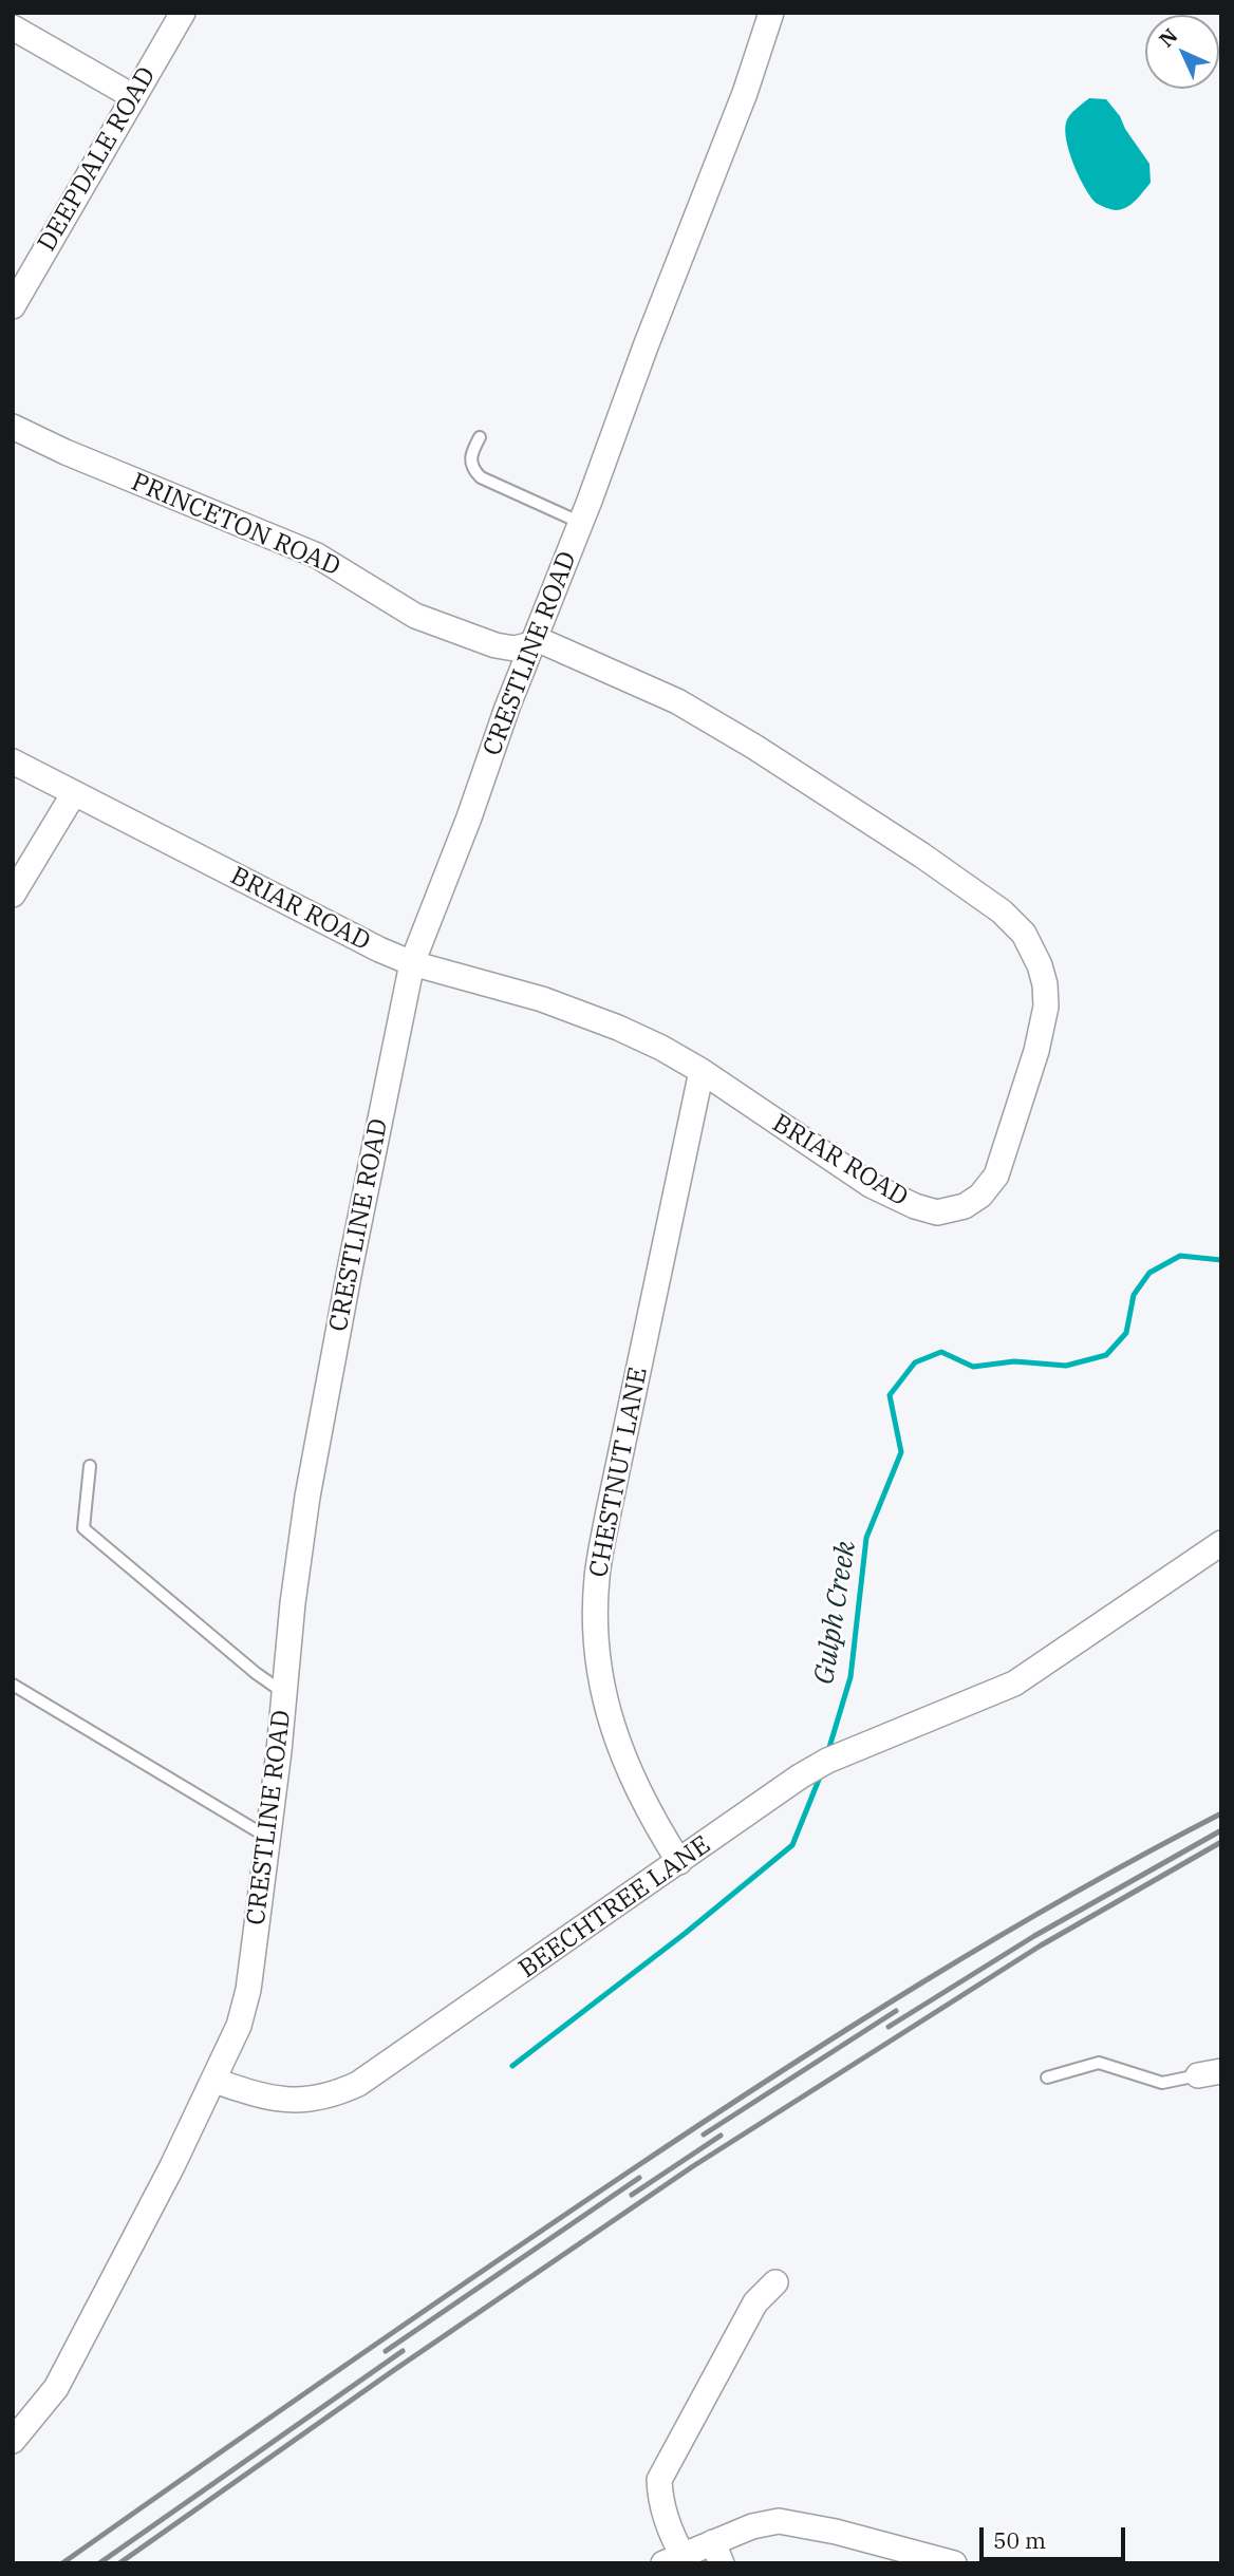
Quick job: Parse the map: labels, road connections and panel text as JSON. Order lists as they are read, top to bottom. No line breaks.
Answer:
{"streets":{"street":["DEEPDALE ROAD","PRINCETON ROAD","CRESTLINE ROAD","BRIAR ROAD","CHESTNUT LANE","BEECHTREE LANE"]},"crossings":[["PRINCETON ROAD","CRESTLINE ROAD"],["PRINCETON ROAD","BRIAR ROAD"],["CRESTLINE ROAD","BRIAR ROAD"],["CRESTLINE ROAD","BEECHTREE LANE"],["BRIAR ROAD","CHESTNUT LANE"],["CHESTNUT LANE","BEECHTREE LANE"]],"water":["Gulph Creek"],"scale_bar":"50 m","north":"top left"}
